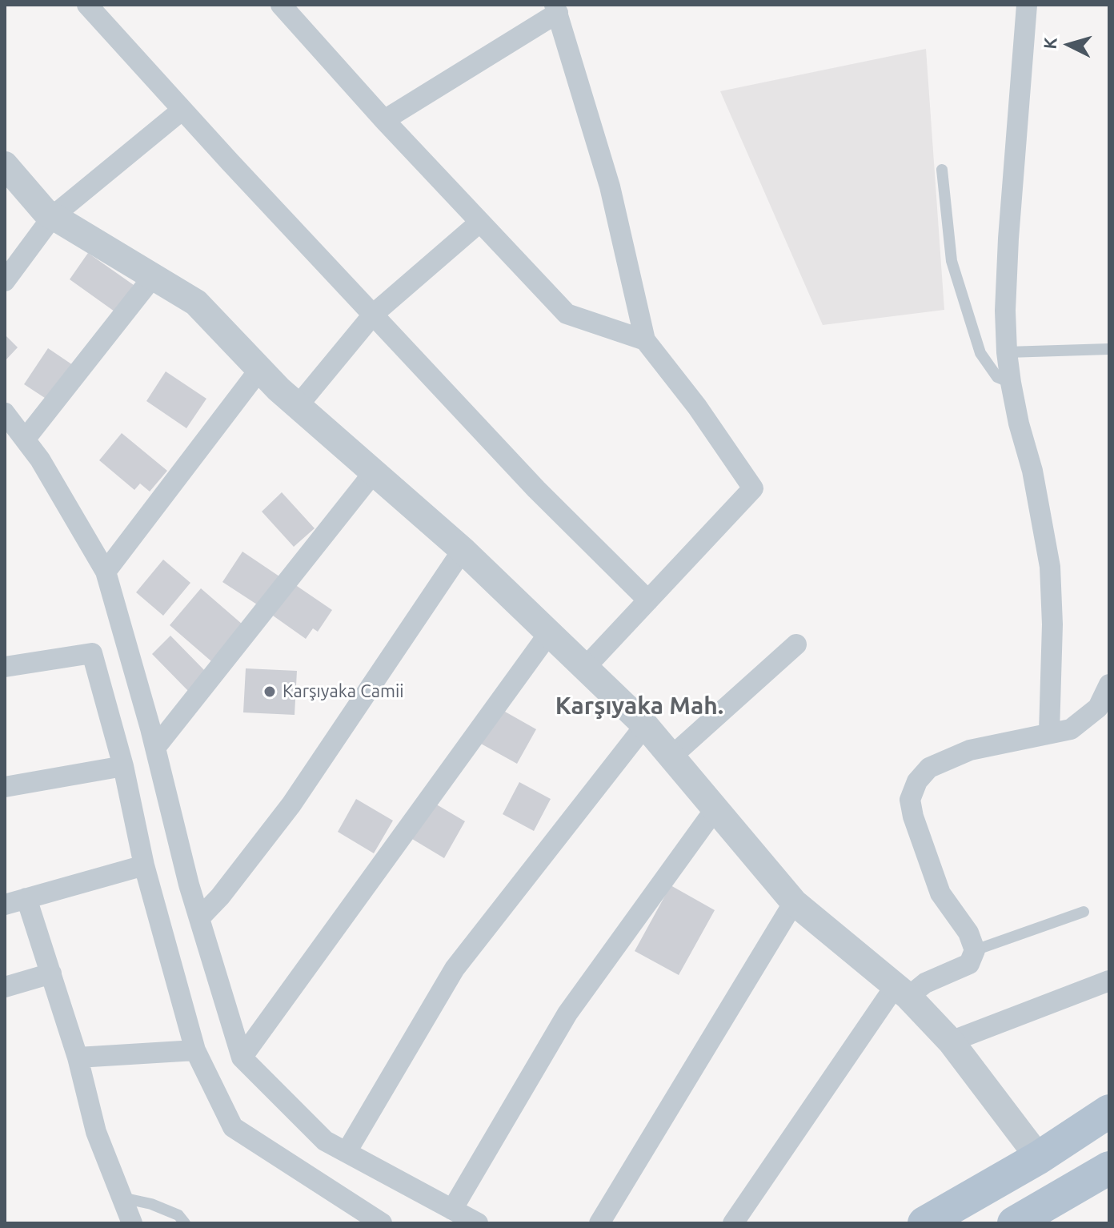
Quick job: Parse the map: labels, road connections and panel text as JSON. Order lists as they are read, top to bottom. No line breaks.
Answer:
{"districts":["Karşıyaka Mah."],"places":["Karşıyaka Camii"],"north":"left"}
